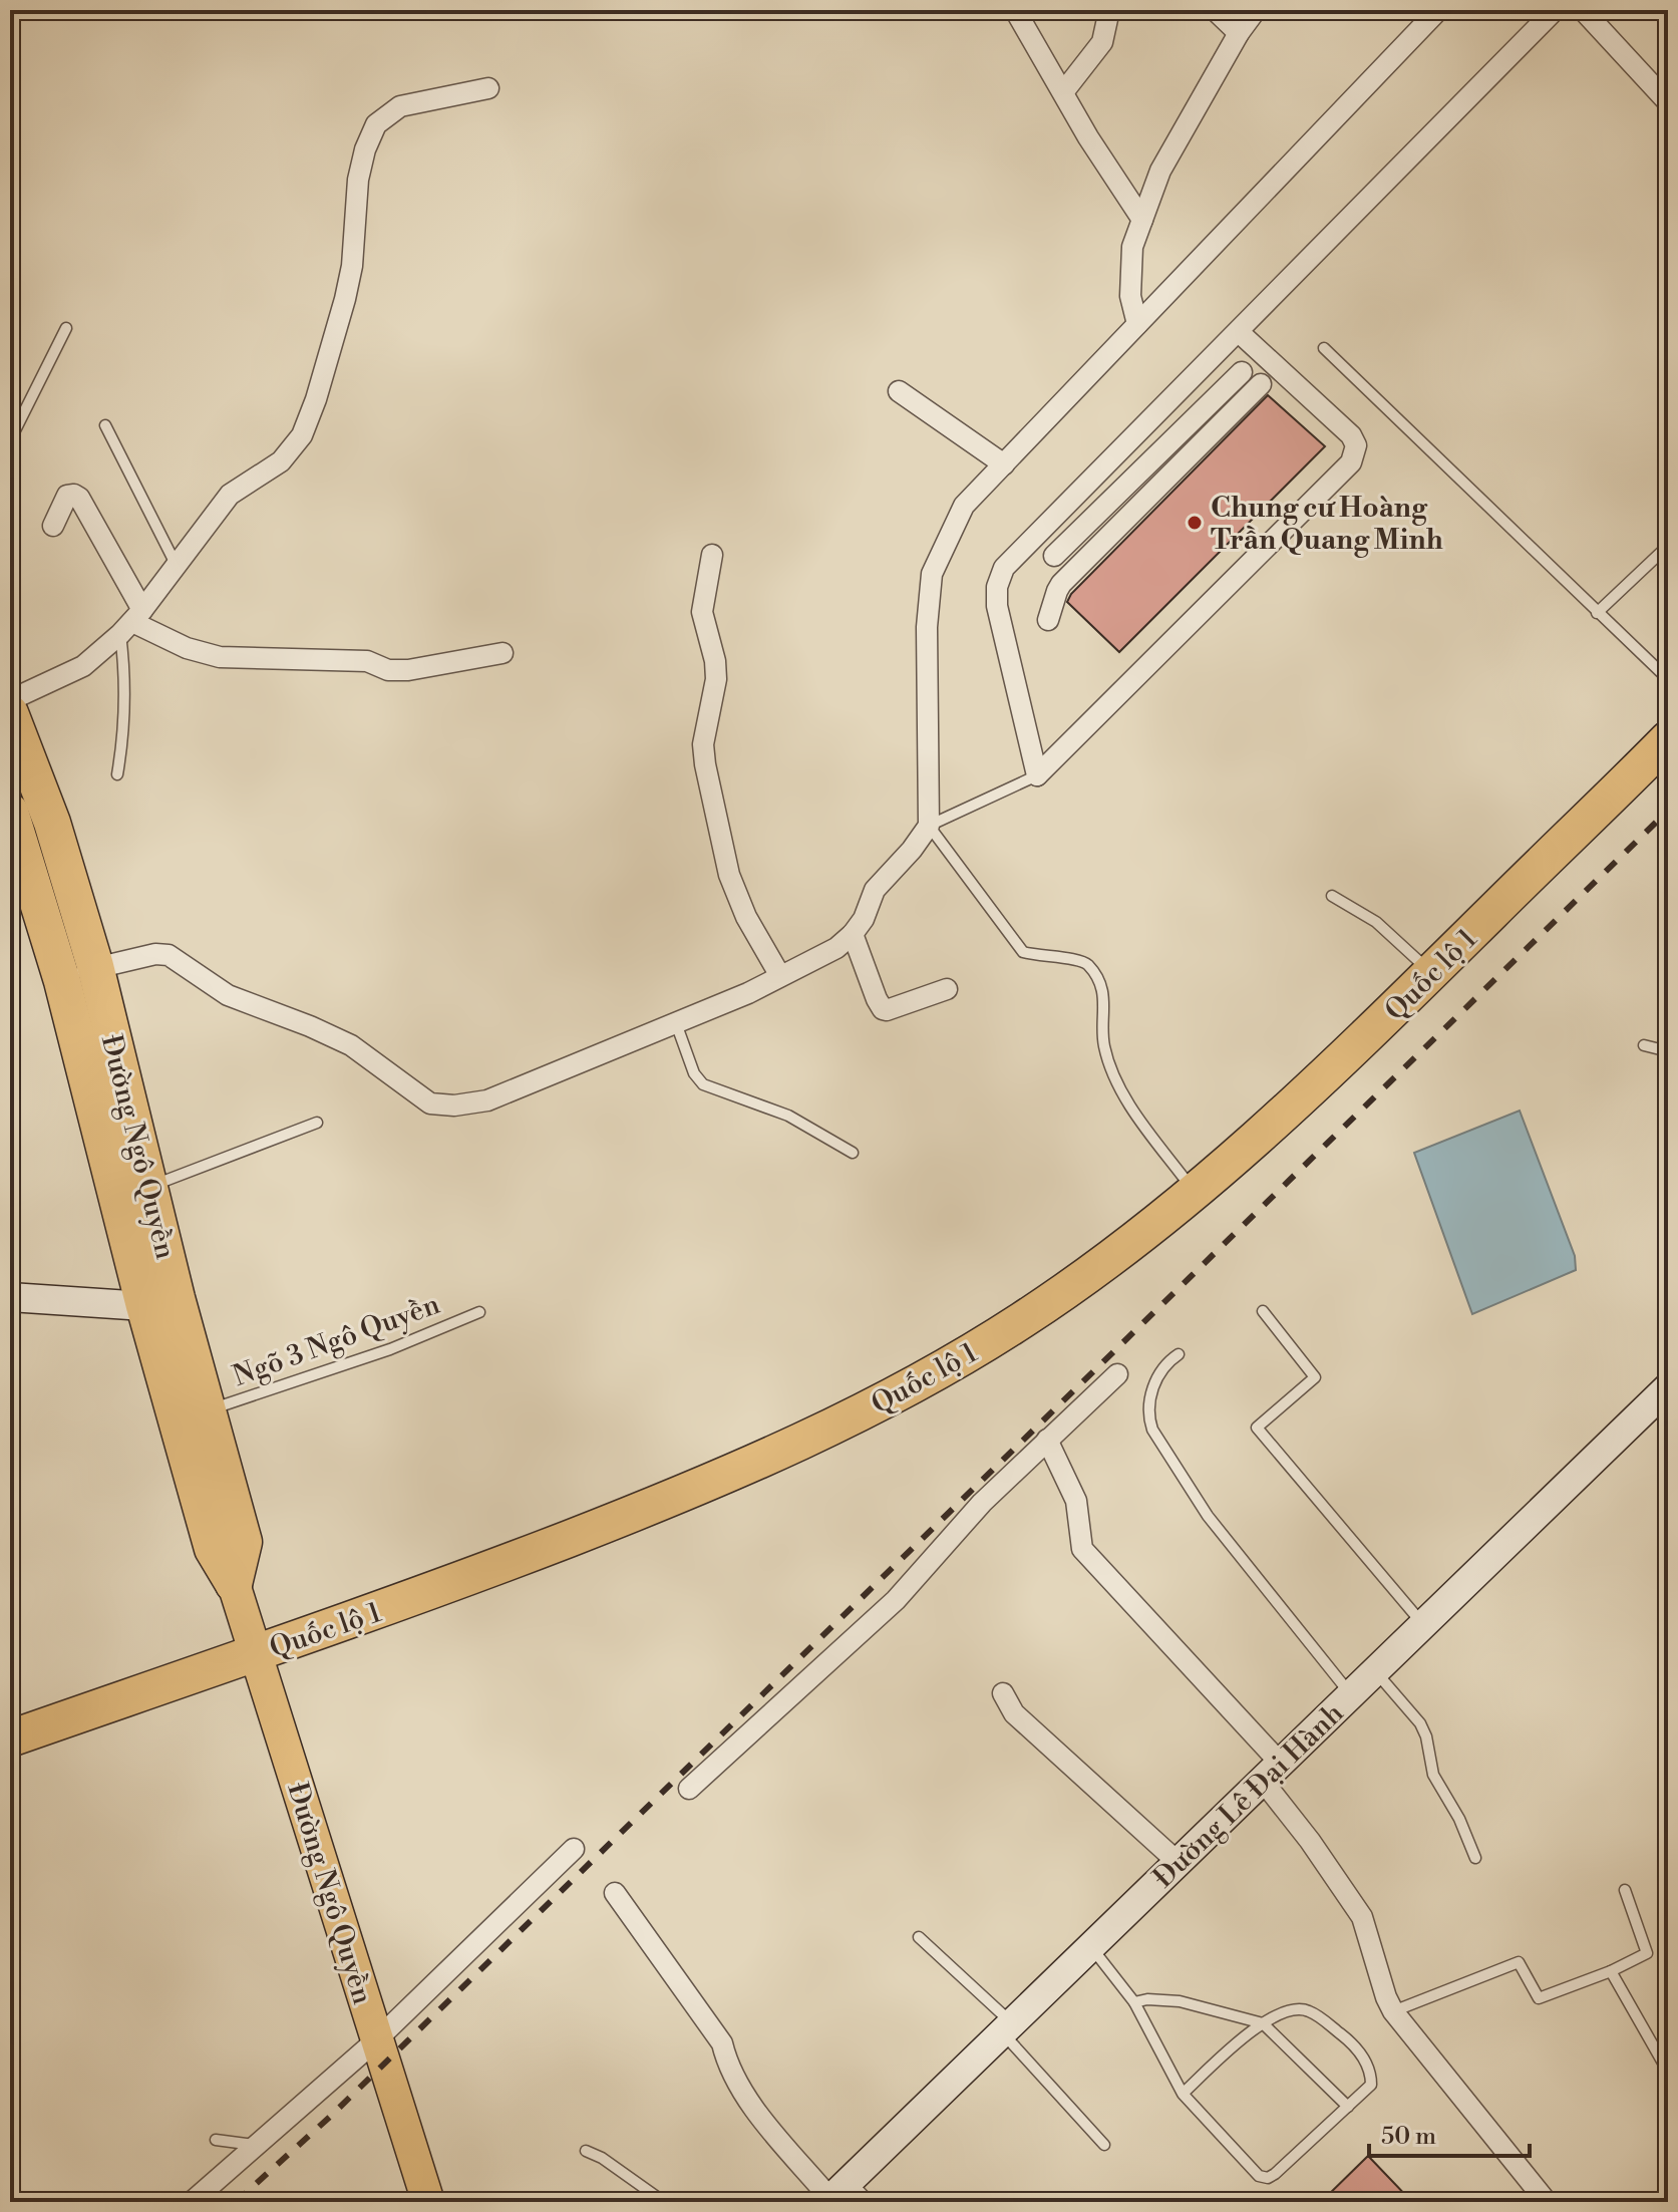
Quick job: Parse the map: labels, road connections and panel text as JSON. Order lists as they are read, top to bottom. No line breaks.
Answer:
{"streets":{"highway":["Quốc lộ 1","Đường Ngô Quyền"],"street":["Đường Lê Đại Hành"],"lane":["Ngõ 3 Ngô Quyền"]},"crossings":[["Quốc lộ 1","Đường Ngô Quyền"],["Đường Ngô Quyền","Ngõ 3 Ngô Quyền"]],"places":["Chung cư Hoàng Trần Quang Minh"],"scale_bar":"50 m"}
